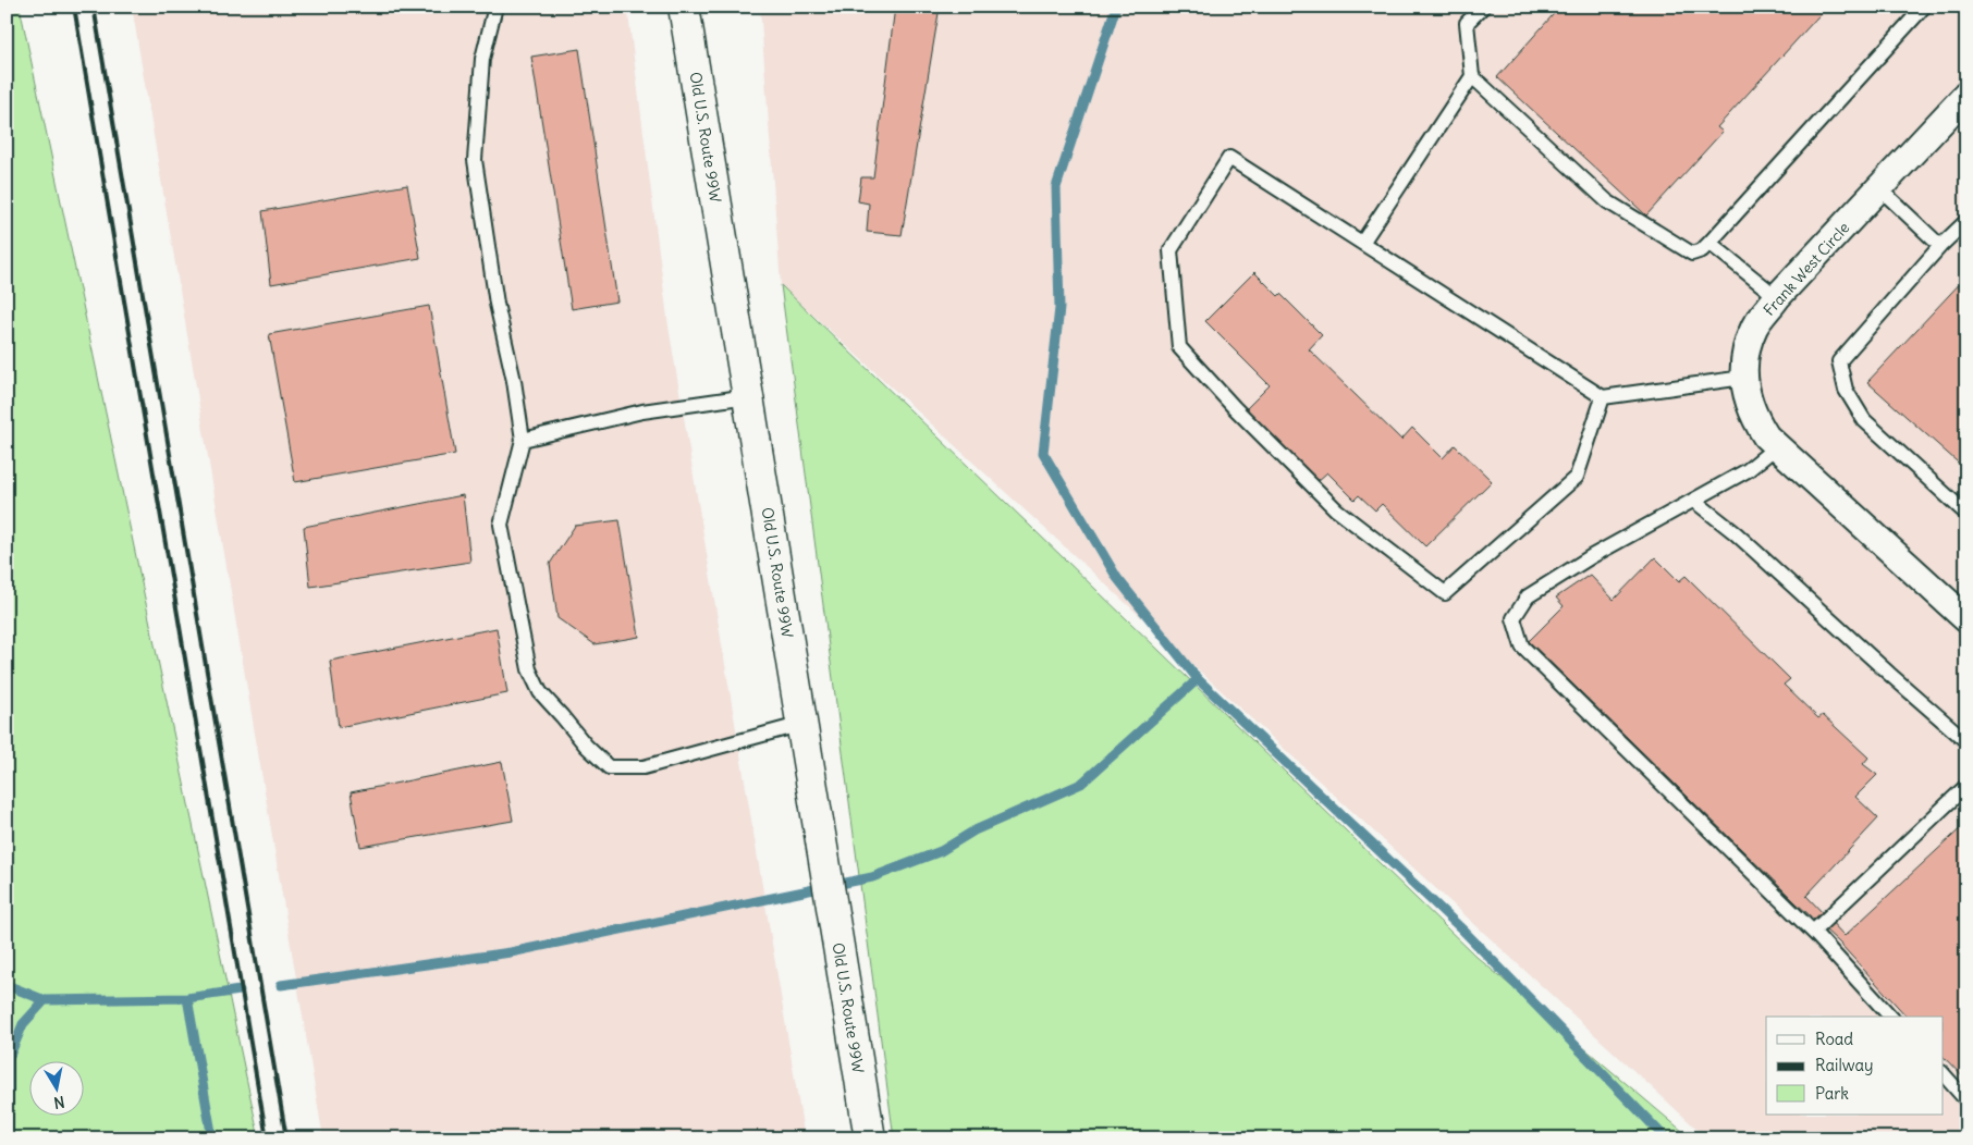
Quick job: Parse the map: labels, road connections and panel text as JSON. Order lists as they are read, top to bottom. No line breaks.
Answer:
{"streets":{"main road":["Old U.S. Route 99W"],"street":["Frank West Circle"]},"legend":["Road","Railway","Park"],"north":"bottom"}
